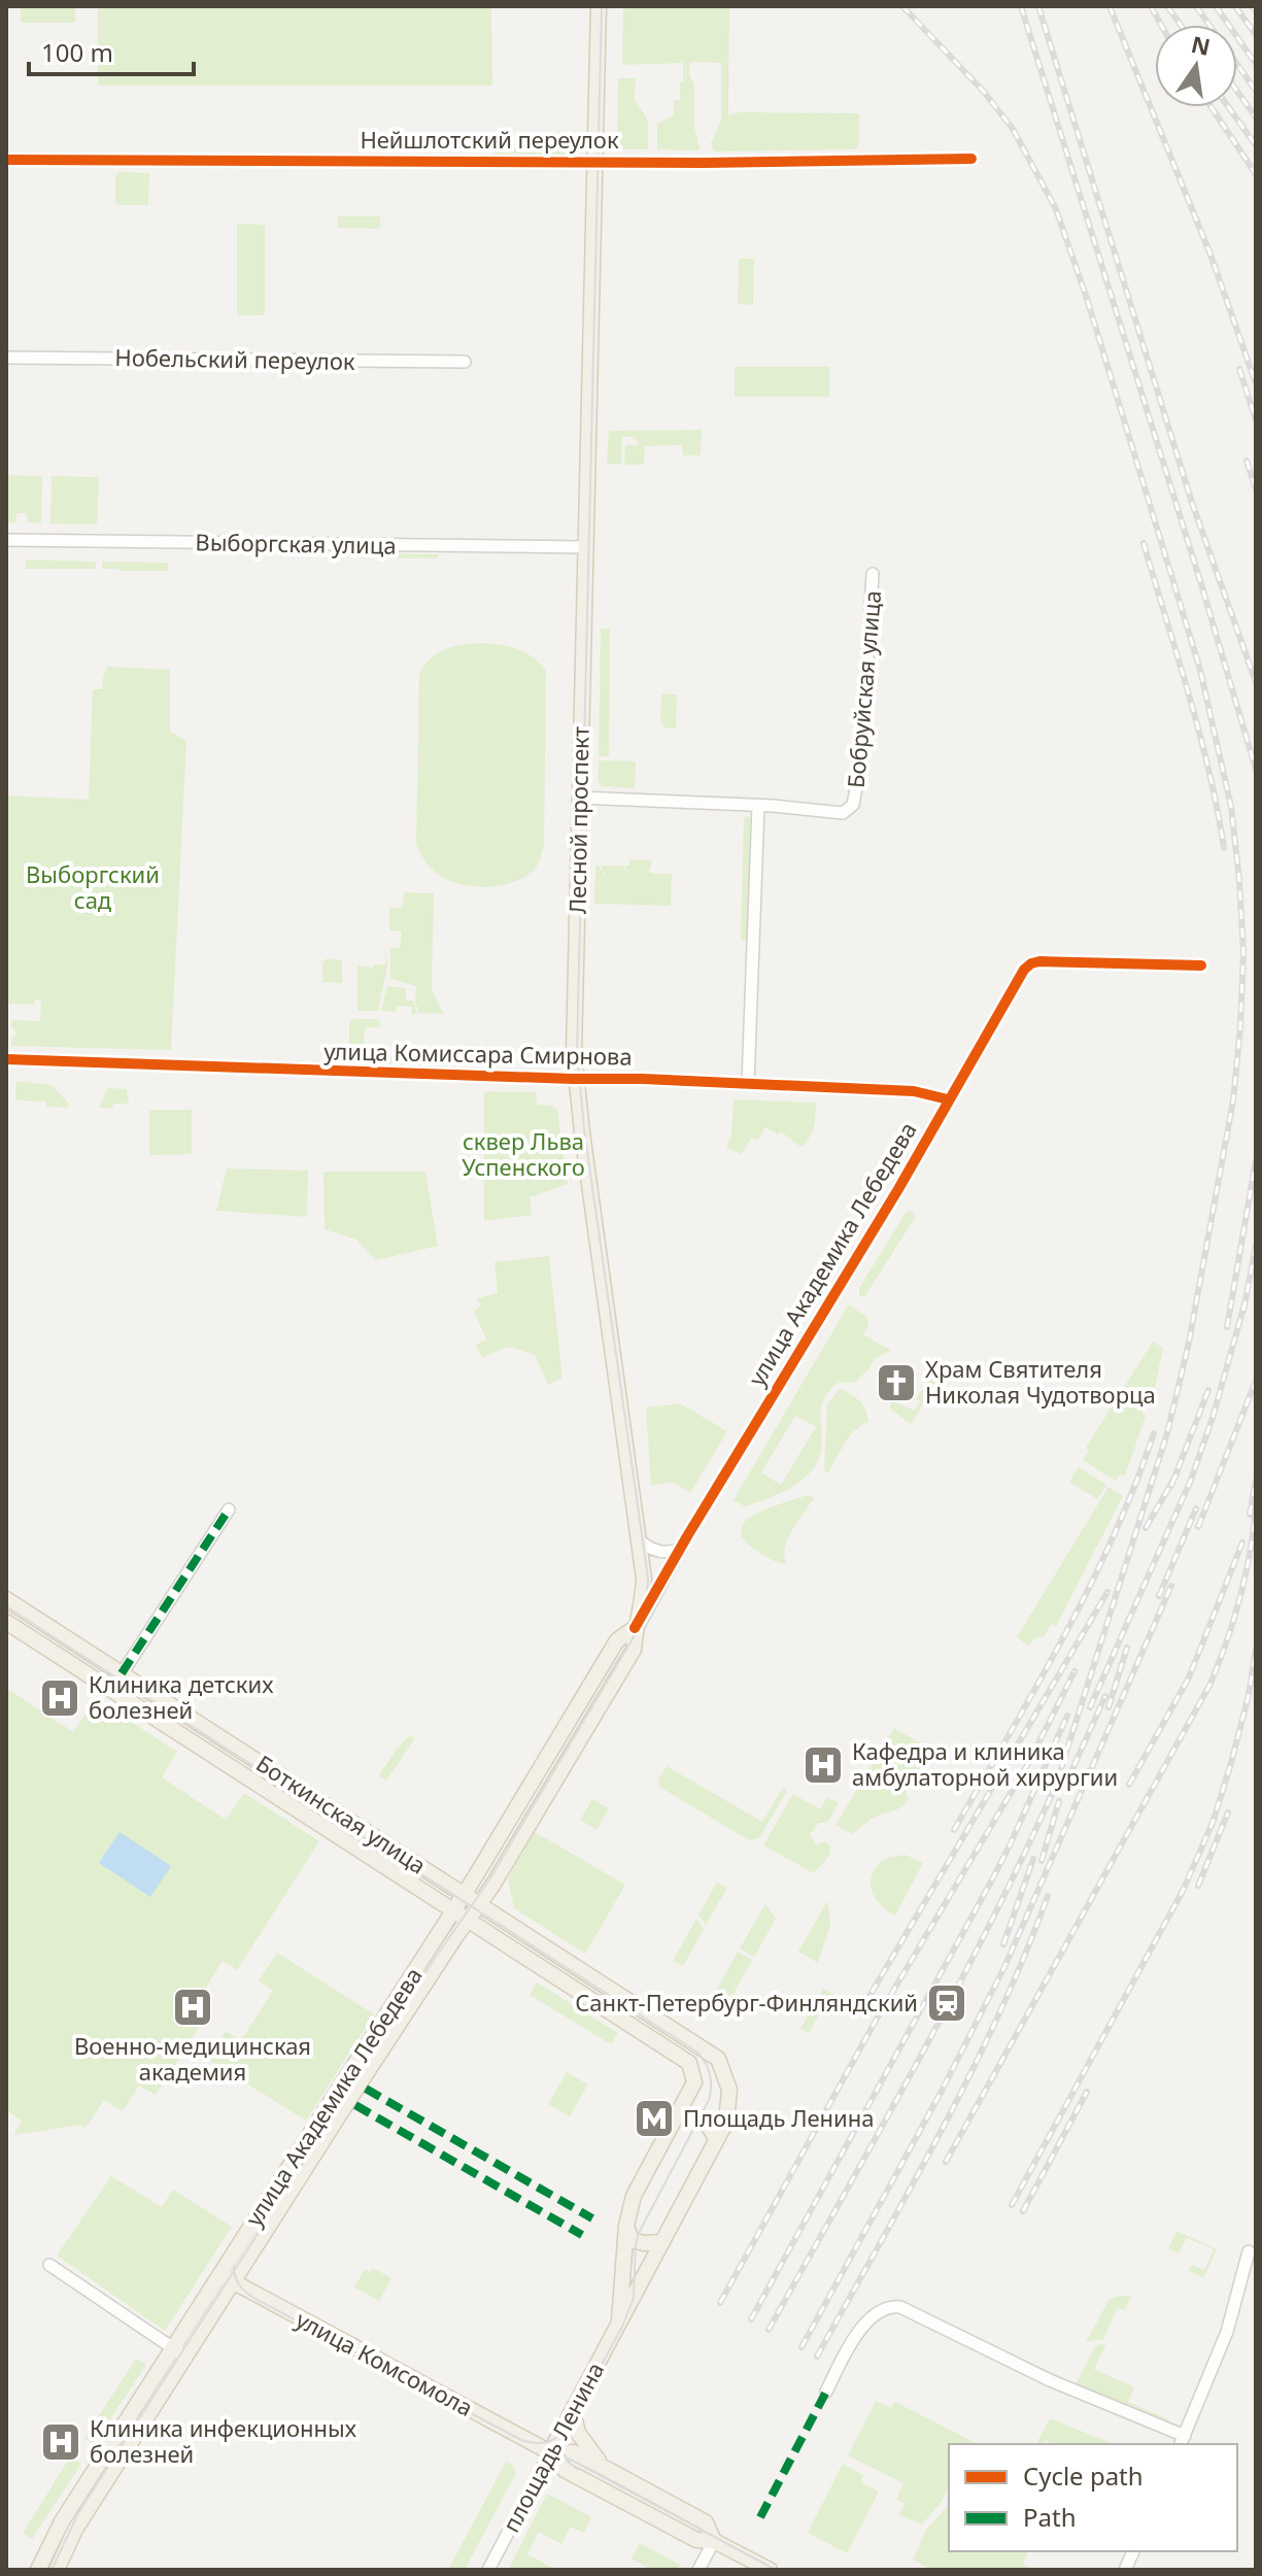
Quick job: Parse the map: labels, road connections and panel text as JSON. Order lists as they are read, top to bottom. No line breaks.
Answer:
{"streets":{"main road":["Лесной проспект","улица Академика Лебедева","Боткинская улица","улица Комсомола","площадь Ленина"],"street":["Нейшлотский переулок","Нобельский переулок","Выборгская улица","Бобруйская улица","улица Комиссара Смирнова"]},"crossings":[["Нейшлотский переулок","Лесной проспект"],["Выборгская улица","Лесной проспект"],["Бобруйская улица","Лесной проспект"],["Лесной проспект","улица Комиссара Смирнова"],["Лесной проспект","улица Академика Лебедева"],["улица Комиссара Смирнова","улица Академика Лебедева"],["улица Академика Лебедева","Боткинская улица"],["улица Академика Лебедева","улица Комсомола"],["Боткинская улица","площадь Ленина"],["улица Комсомола","площадь Ленина"]],"parks":["Выборгский сад","сквер Льва Успенского"],"places":{"church":["Храм Святителя Николая Чудотворца"],"hospital":["Клиника детских болезней","Кафедра и клиника амбулаторной хирургии","Военно-медицинская академия","Клиника инфекционных болезней"],"station":["Санкт-Петербург-Финляндский"],"metro station":["Площадь Ленина"]},"legend":["Cycle path","Path"],"scale_bar":"100 m","north":"top"}
